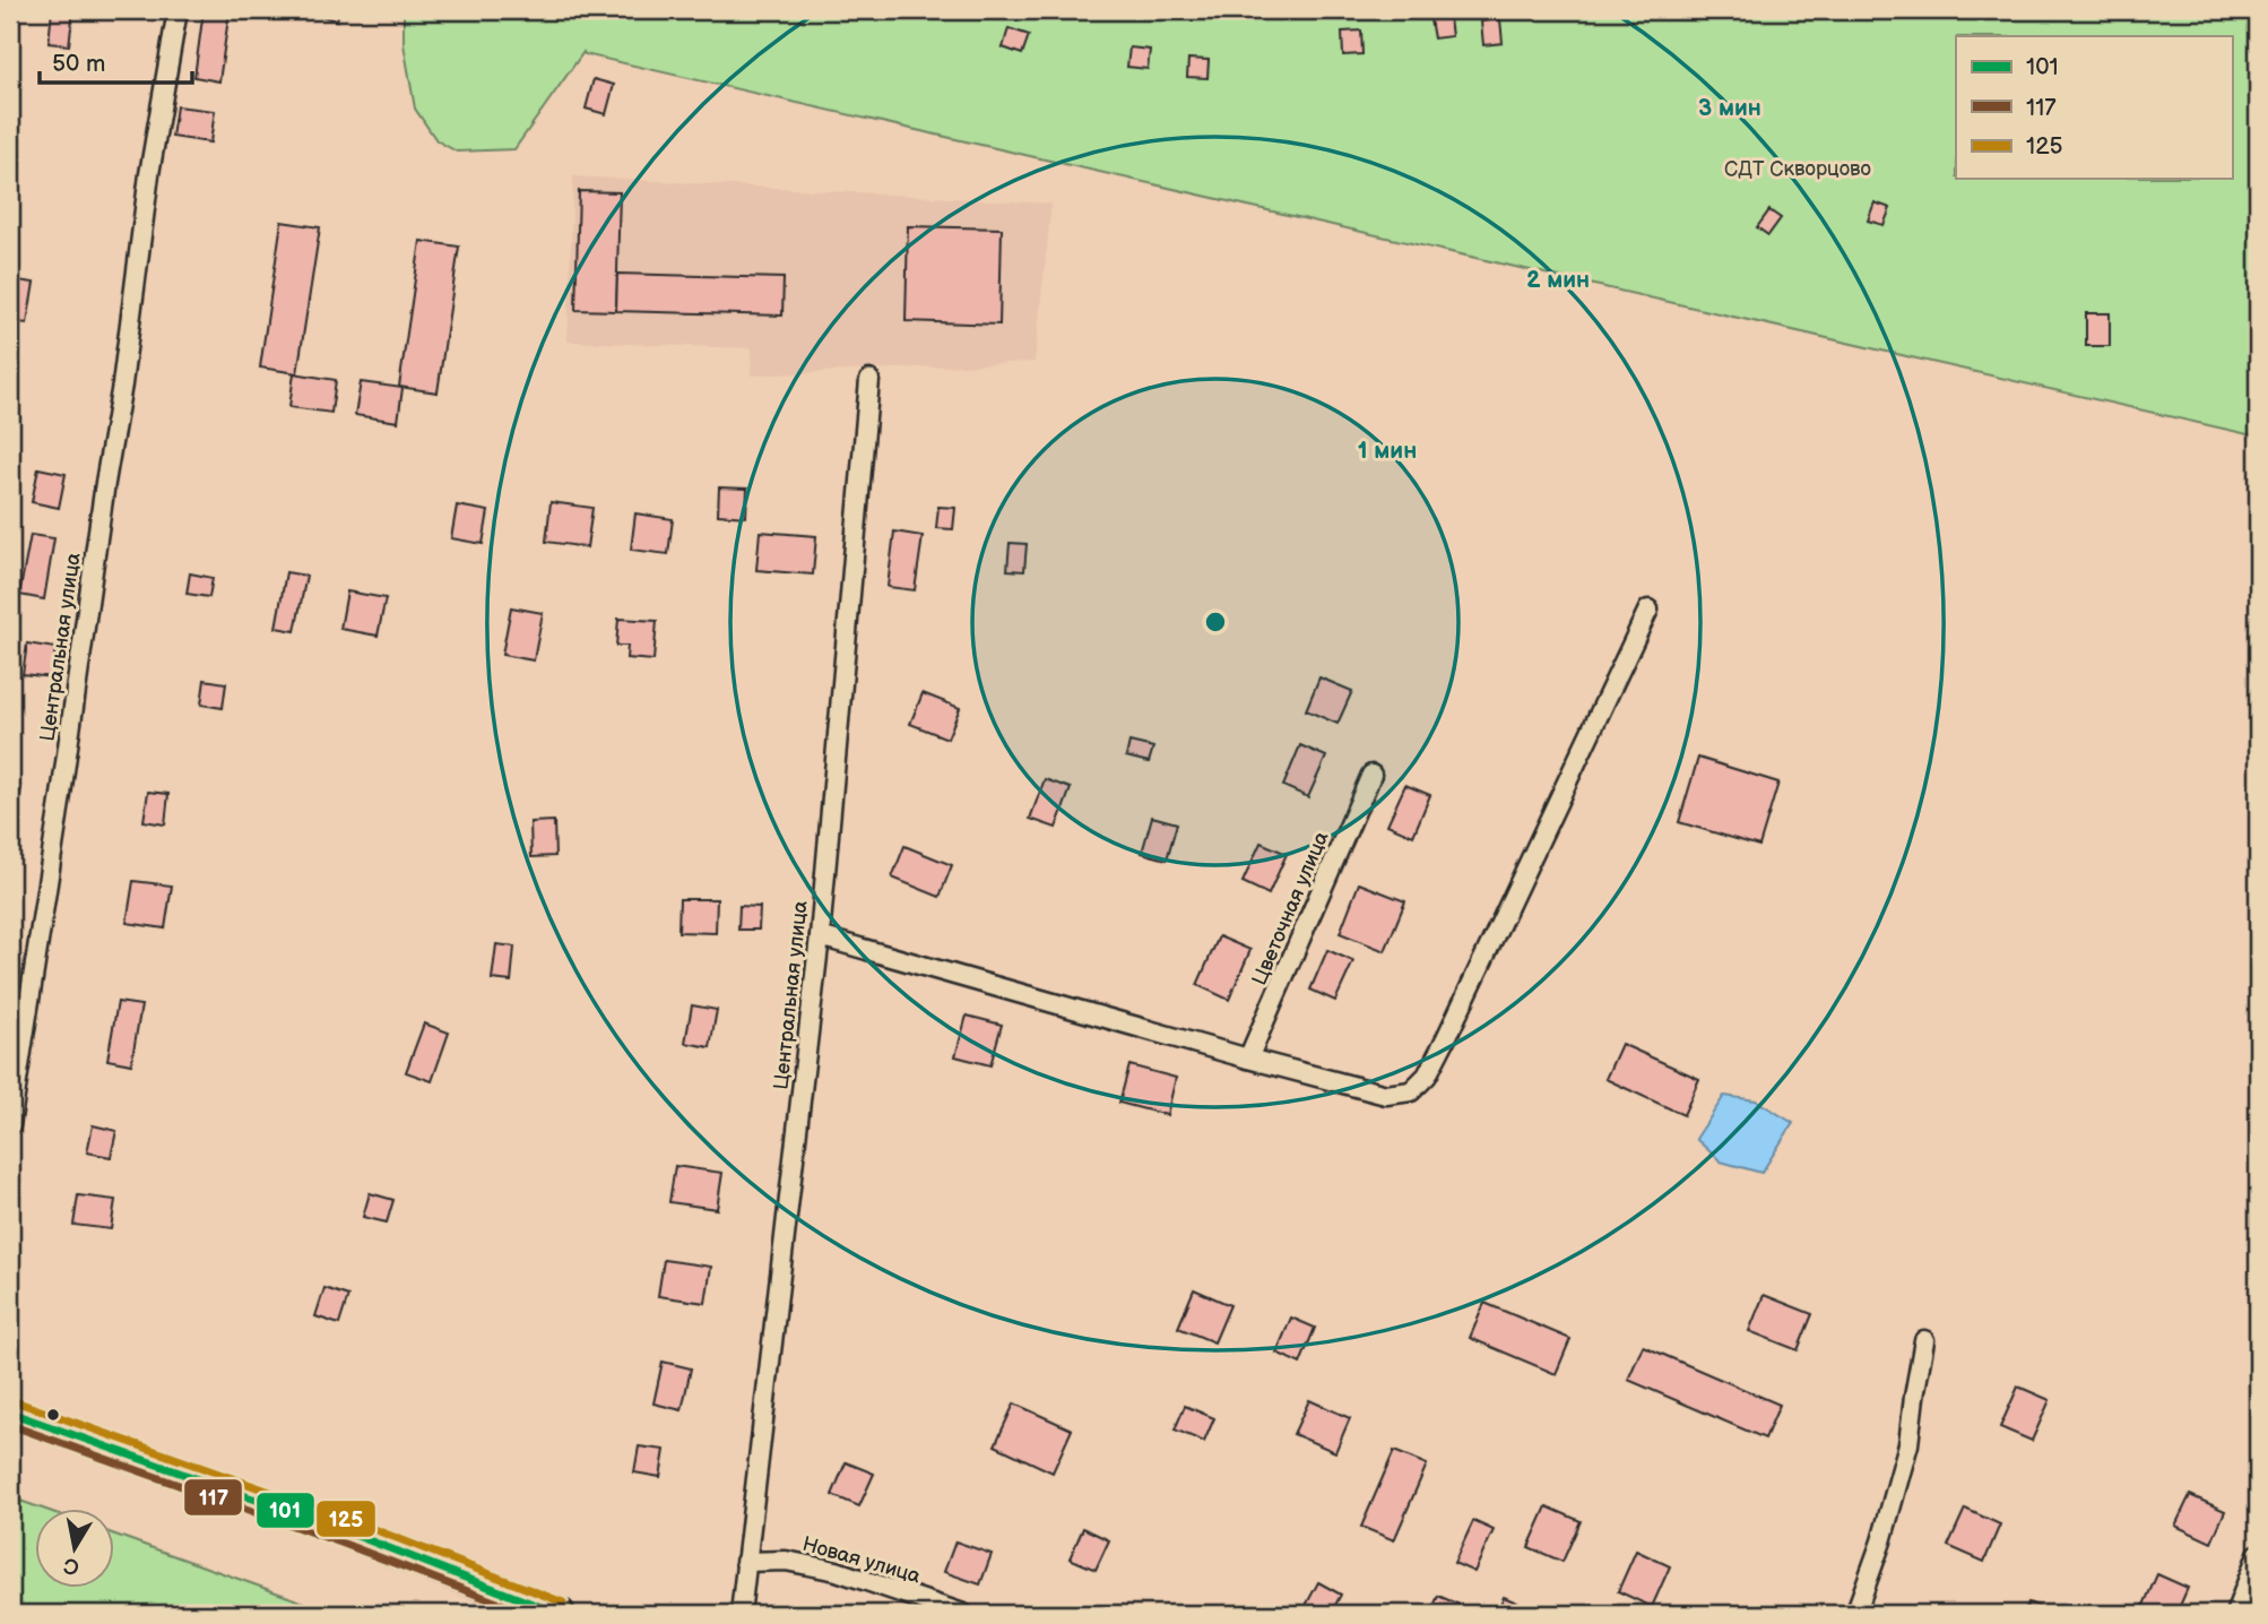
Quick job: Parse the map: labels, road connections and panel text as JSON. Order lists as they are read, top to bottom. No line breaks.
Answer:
{"streets":{"street":["Центральная улица","Цветочная улица","Новая улица"]},"crossings":[["Центральная улица","Новая улица"]],"parks":["СДТ Скворцово"],"lines":["transit line 125","transit line 101","transit line 117"],"legend":["101","117","125"],"scale_bar":"50 m","north":"bottom","rings":["3 мин","2 мин","1 мин"]}
